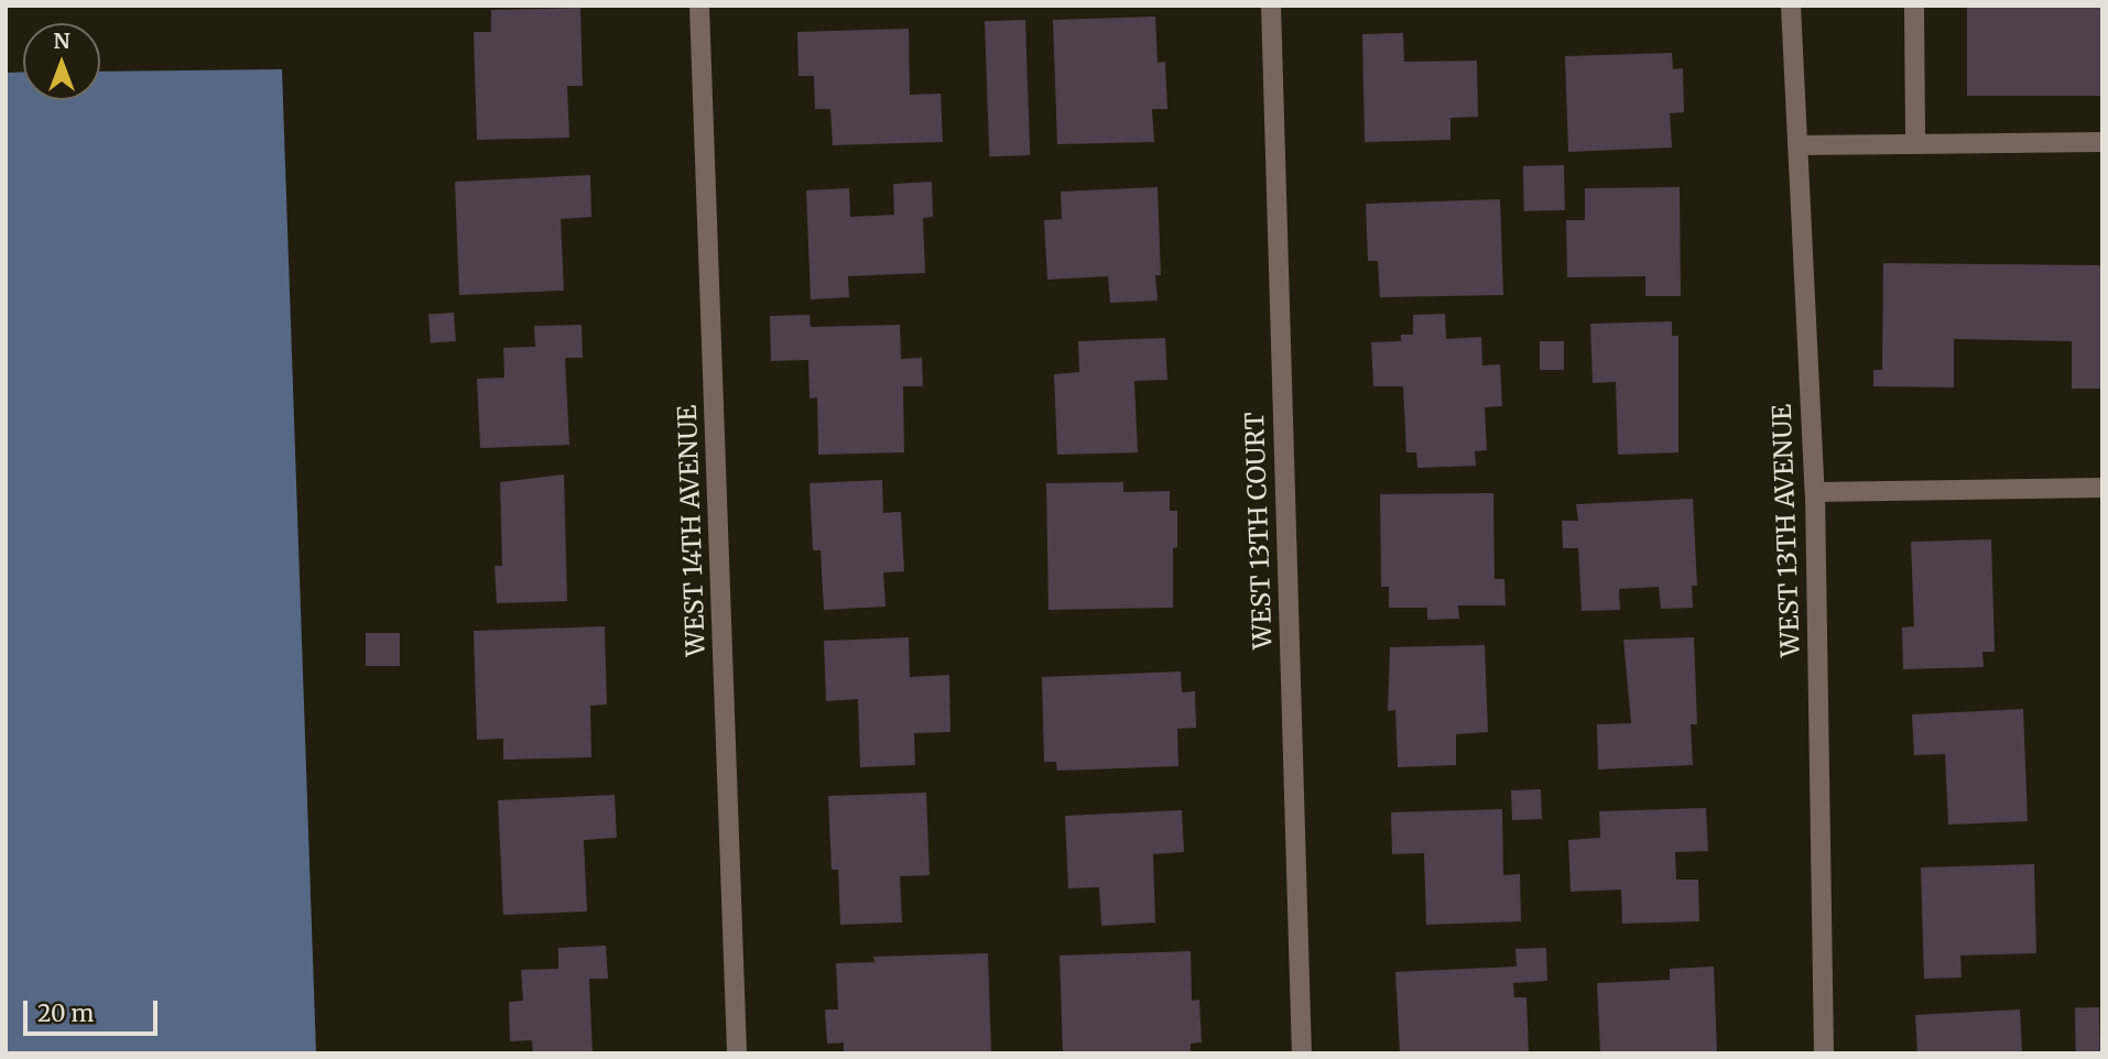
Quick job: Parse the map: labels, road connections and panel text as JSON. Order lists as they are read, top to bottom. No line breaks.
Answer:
{"streets":{"street":["WEST 14TH AVENUE","WEST 13TH COURT","WEST 13TH AVENUE"]},"scale_bar":"20 m","north":"top"}
